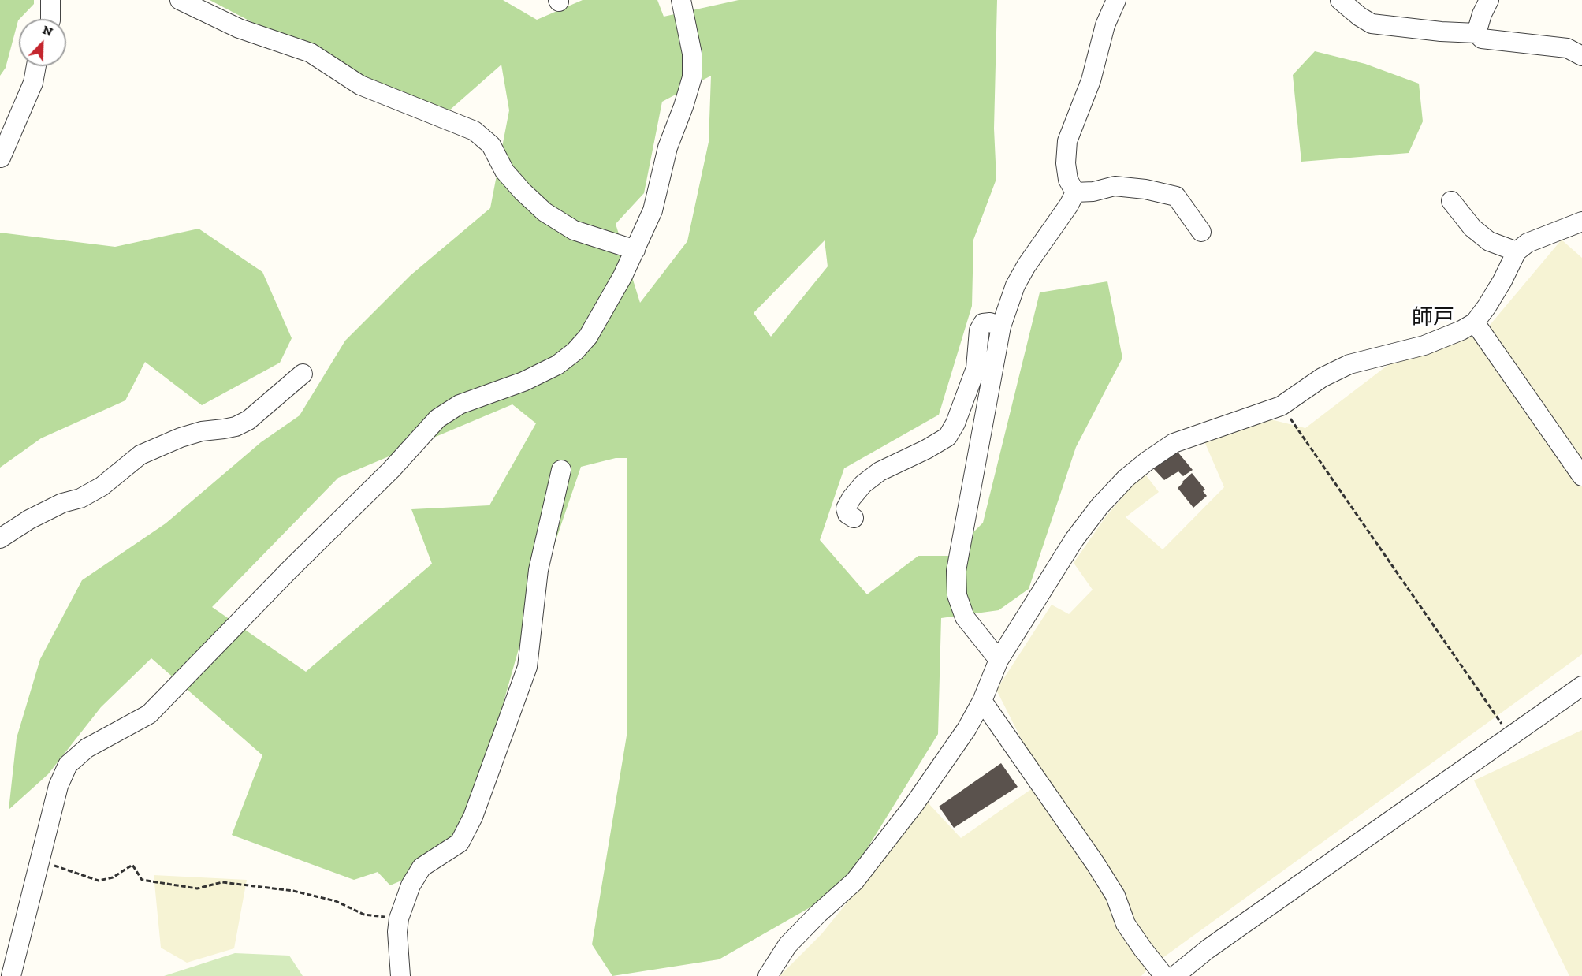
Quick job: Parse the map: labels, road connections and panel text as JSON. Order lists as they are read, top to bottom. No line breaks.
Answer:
{"districts":["師戸"],"north":"top right"}
